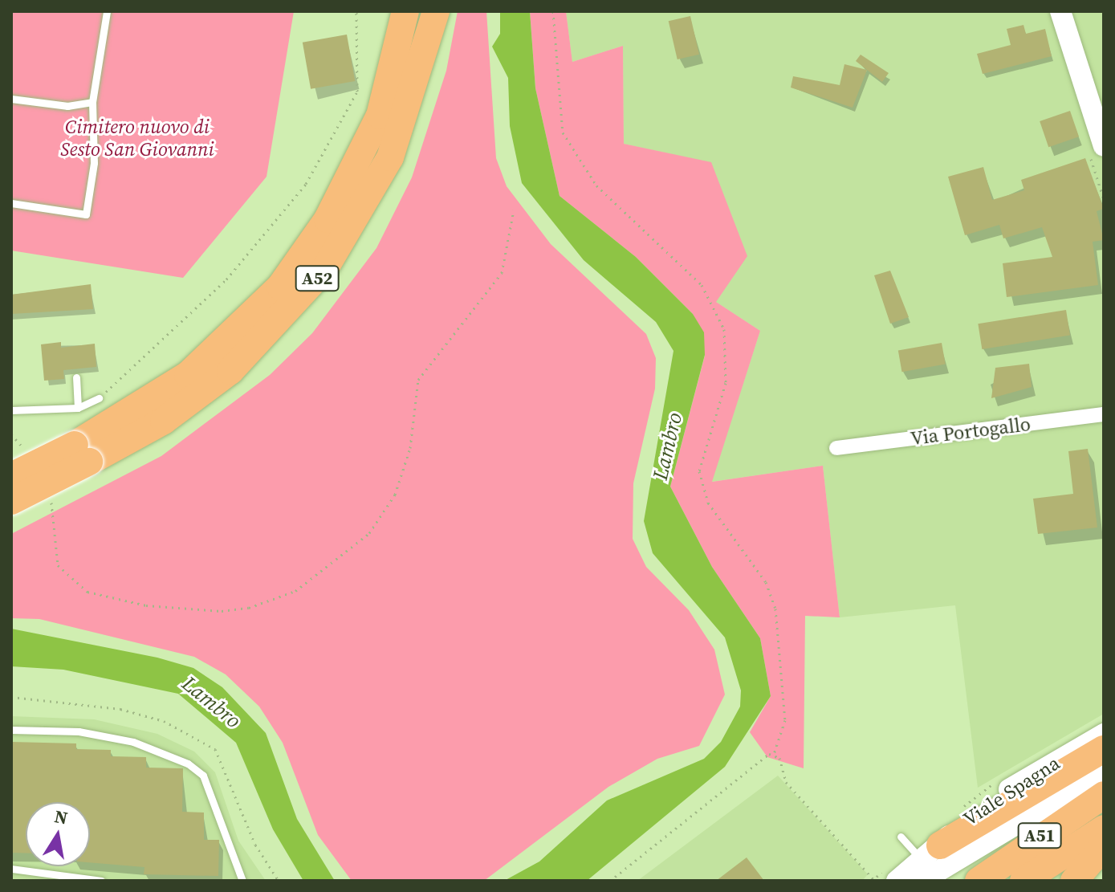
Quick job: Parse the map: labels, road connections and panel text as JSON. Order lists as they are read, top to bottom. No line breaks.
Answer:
{"streets":{"highway":["A52","A51"],"street":["Via Portogallo","Viale Spagna"]},"water":["Lambro"],"parks":["Cimitero nuovo di Sesto San Giovanni"],"north":"top"}
